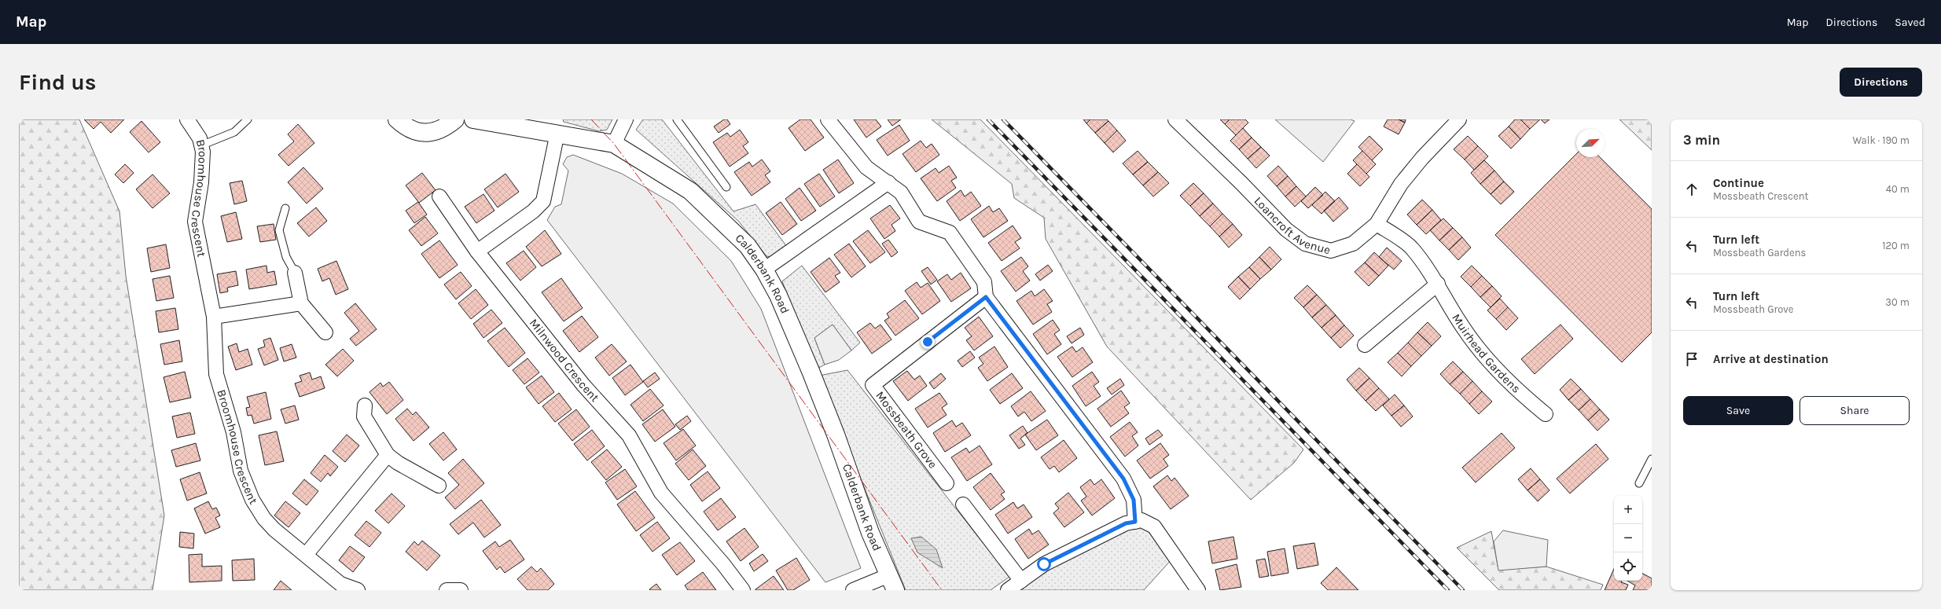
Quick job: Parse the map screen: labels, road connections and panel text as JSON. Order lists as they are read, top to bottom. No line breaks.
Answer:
{"streets":{"street":["Broomhouse Crescent","Loancroft Avenue","Calderbank Road","Muirhead Gardens","Milnwood Crescent","Mossbeath Grove"]},"crossings":[["Loancroft Avenue","Muirhead Gardens"]],"north":"top right","page":{"header":"Map","nav":["Map","Directions","Saved"],"buttons":["Directions",["Save","Share"]],"title":"Find us","heading":["3 min","Walk · 190 m"],"list":[["Continue","Mossbeath Crescent","40 m"],["Turn left","Mossbeath Gardens","120 m"],["Turn left","Mossbeath Grove","30 m"],"Arrive at destination"],"map_buttons":["+","−"]}}
